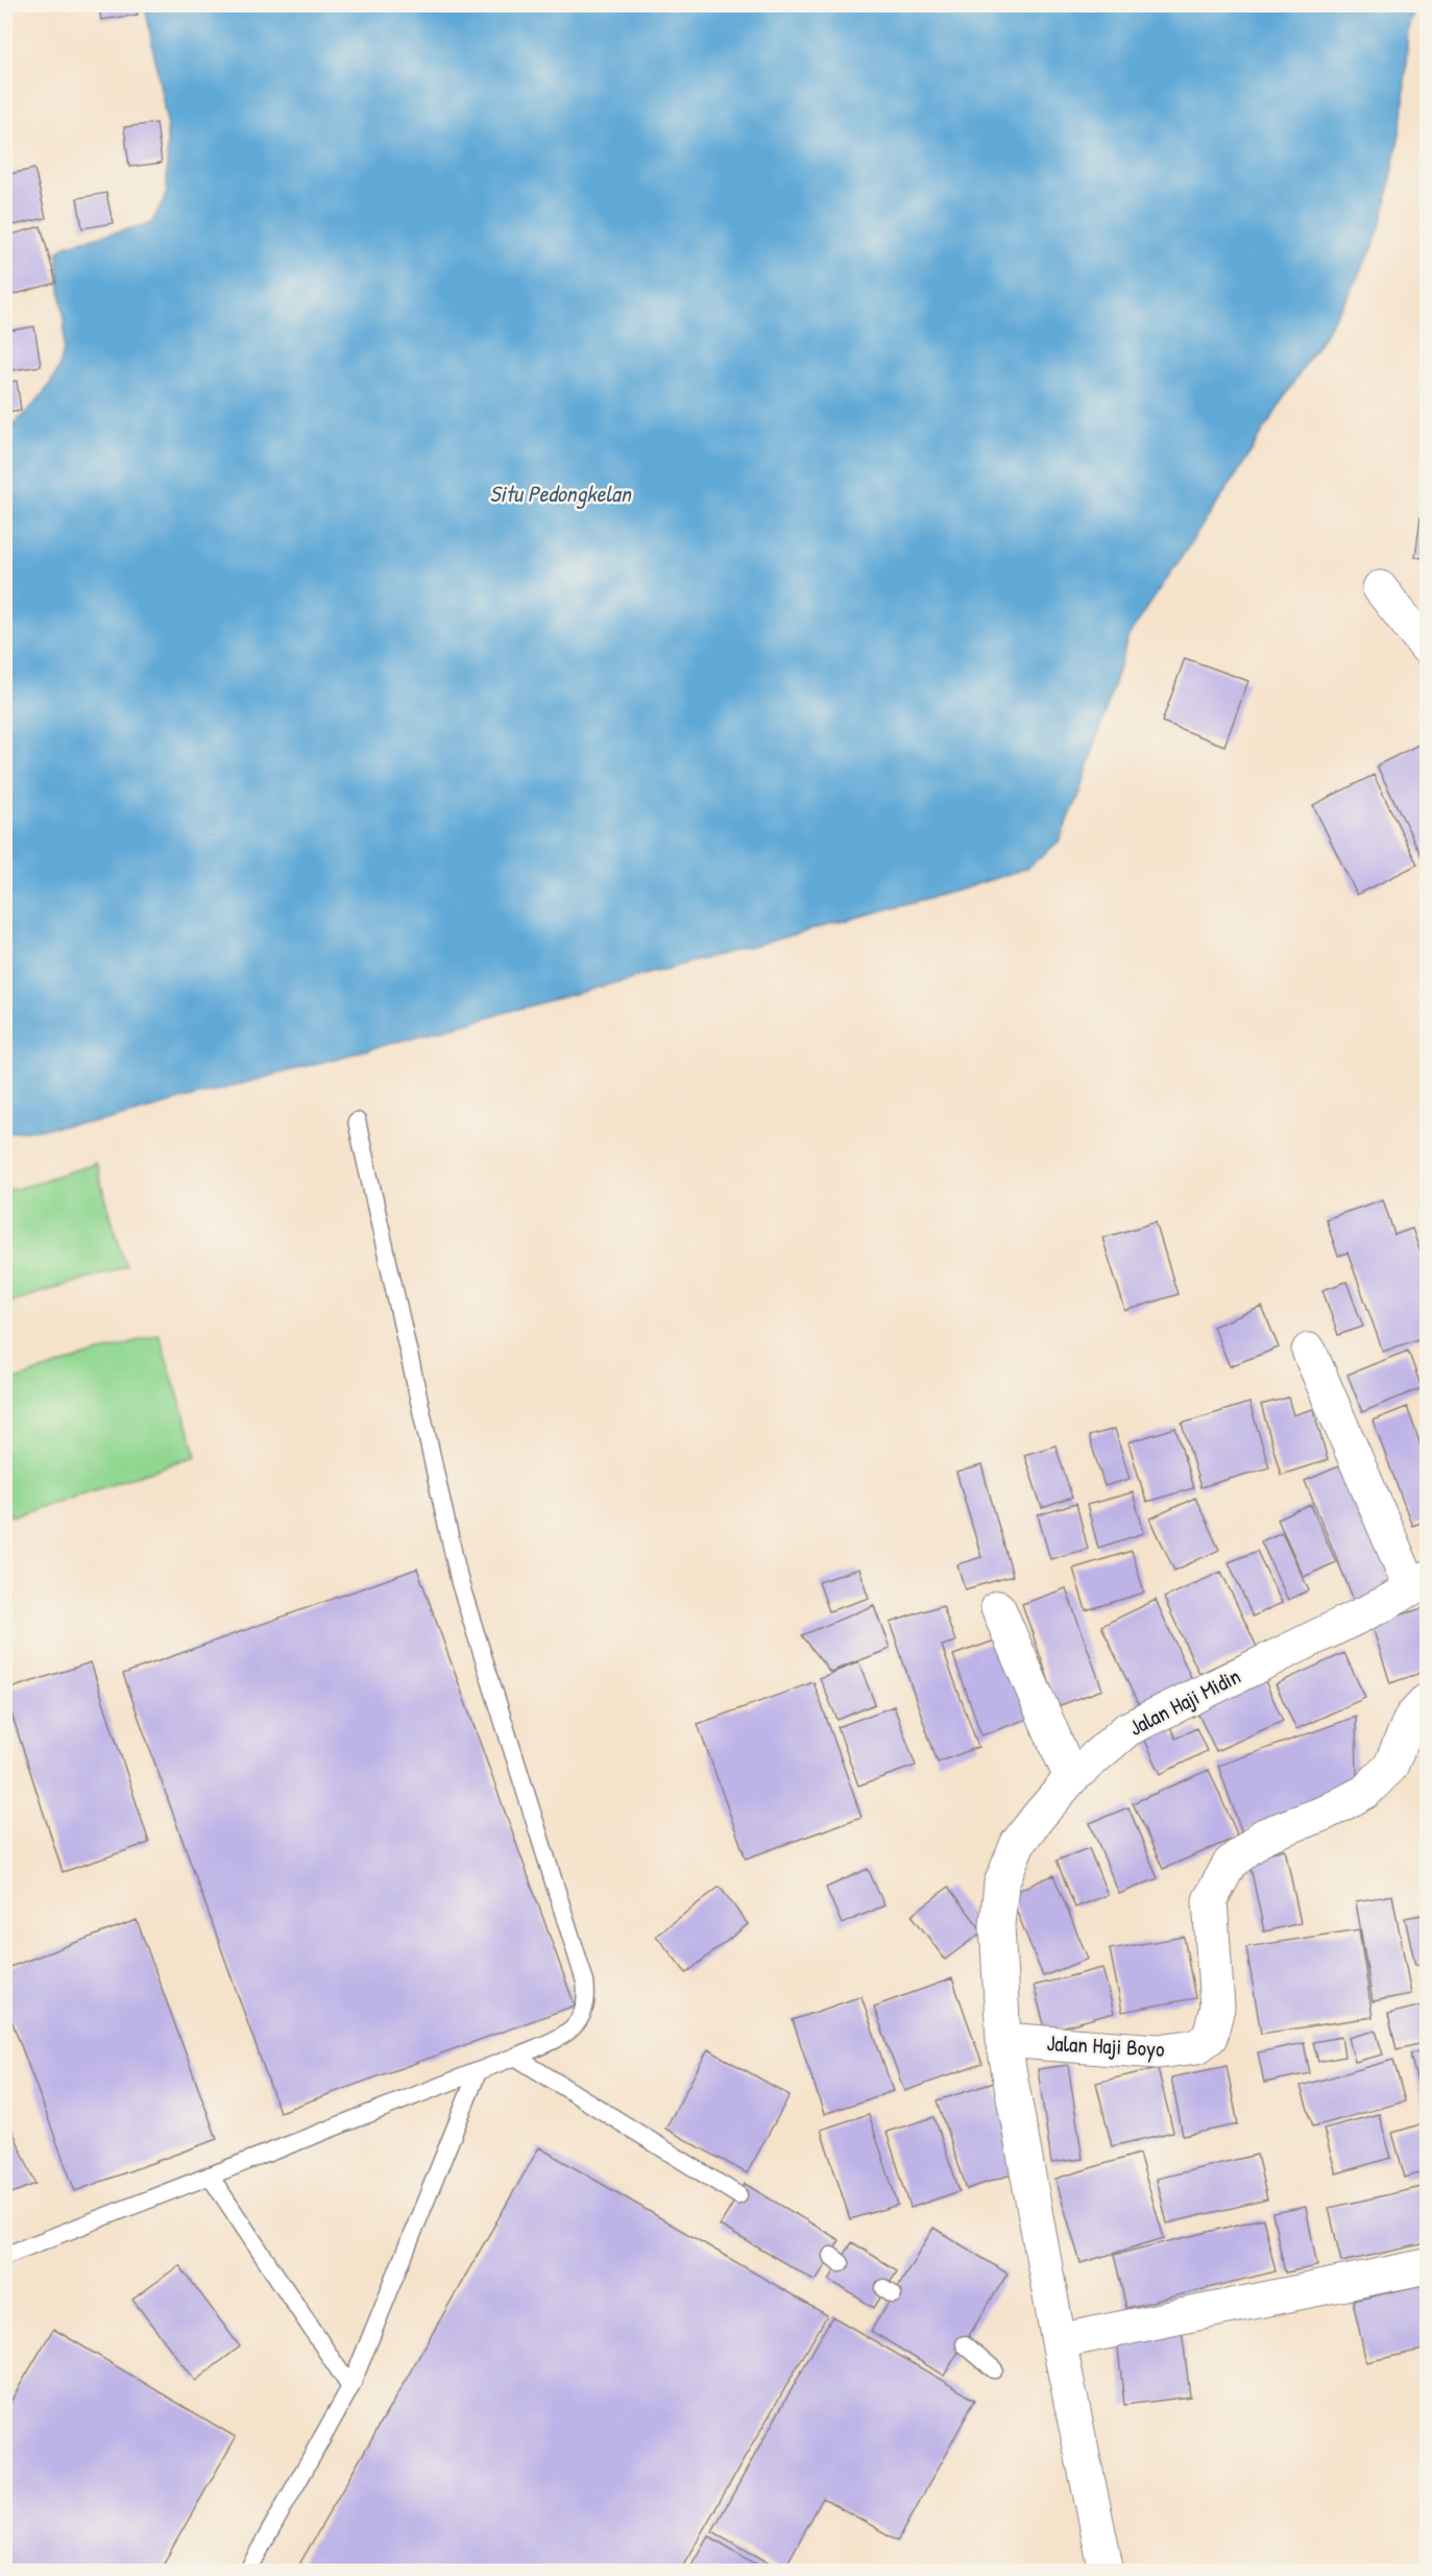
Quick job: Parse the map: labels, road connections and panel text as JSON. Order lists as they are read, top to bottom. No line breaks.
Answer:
{"streets":{"street":["Jalan Haji Midin","Jalan Haji Boyo"]},"crossings":[["Jalan Haji Midin","Jalan Haji Boyo"]],"water":["Situ Pedongkelan"]}
